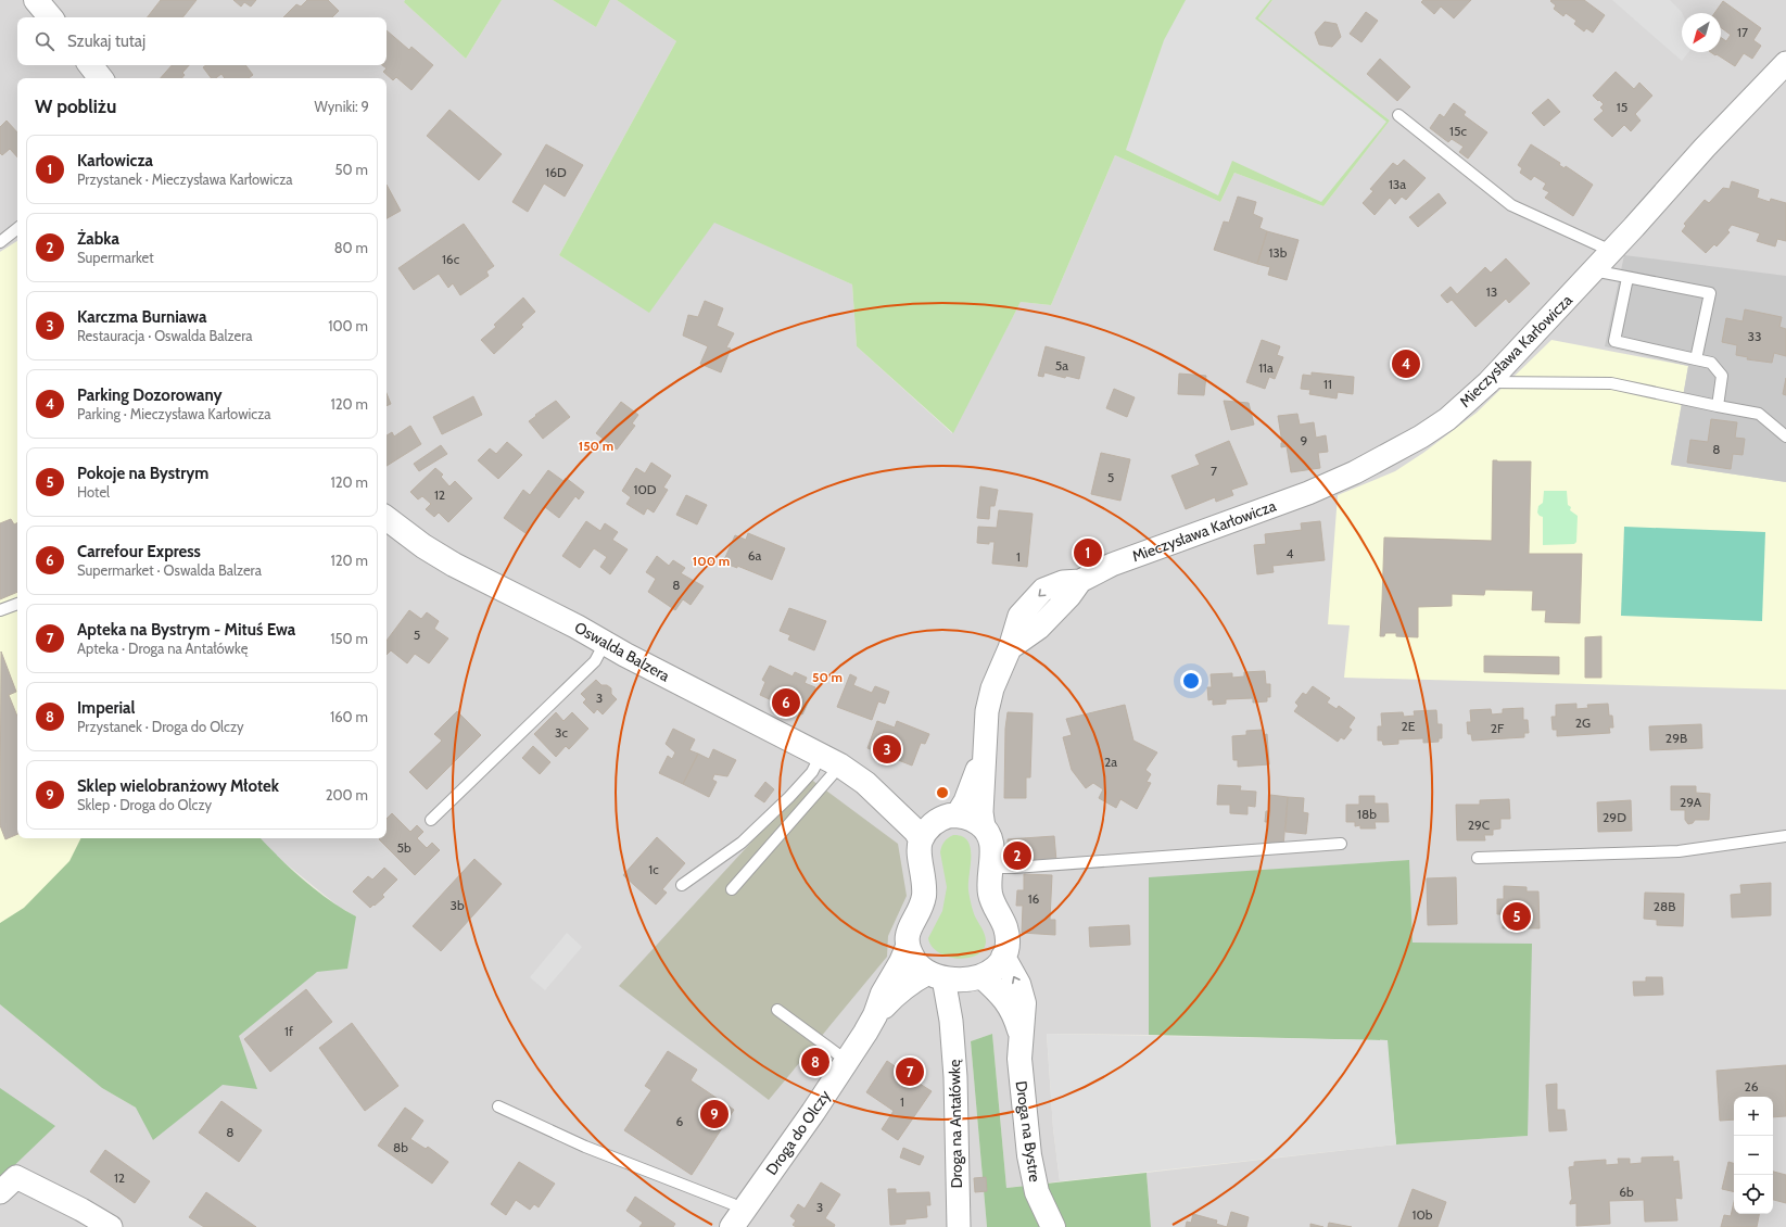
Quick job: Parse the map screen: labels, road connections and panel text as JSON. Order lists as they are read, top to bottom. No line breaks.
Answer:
{"streets":{"street":["Mieczysława Karłowicza","Oswalda Balzera","Droga na Antałówkę","Droga na Bystre","Droga do Olczy"]},"crossings":[["Mieczysława Karłowicza","Oswalda Balzera"],["Oswalda Balzera","Droga do Olczy"],["Droga na Antałówkę","Droga na Bystre"],["Droga na Antałówkę","Droga do Olczy"]],"house_numbers":["17","15","15c","16D","13a","13b","16c","13","33","5a","11a","11","9","8","7","5","10D","12","4","6a","1","8","5","3","2G","2E","2F","3c","29B","2a","29A","18b","29D","29C","5b","1c","16","3b","28B","1f","26","1","6","8","8b","12","6b","3","10b"],"north":"bottom left","page":{"search":"Szukaj tutaj","heading":["W pobliżu","Wyniki: 9"],"list":[{"mark":"1","name":"Karłowicza","note":"Przystanek · Mieczysława Karłowicza","value":"50 m"},{"mark":"2","name":"Żabka","note":"Supermarket","value":"80 m"},{"mark":"3","name":"Karczma Burniawa","note":"Restauracja · Oswalda Balzera","value":"100 m"},{"mark":"4","name":"Parking Dozorowany","note":"Parking · Mieczysława Karłowicza","value":"120 m"},{"mark":"5","name":"Pokoje na Bystrym","note":"Hotel","value":"120 m"},{"mark":"6","name":"Carrefour Express","note":"Supermarket · Oswalda Balzera","value":"120 m"},{"mark":"7","name":"Apteka na Bystrym - Mituś Ewa","note":"Apteka · Droga na Antałówkę","value":"150 m"},{"mark":"8","name":"Imperial","note":"Przystanek · Droga do Olczy","value":"160 m"},{"mark":"9","name":"Sklep wielobranżowy Młotek","note":"Sklep · Droga do Olczy","value":"200 m"}],"pins":["4","1","6","3","2","5","8","7","9"],"map_buttons":["+","−"]},"rings":["150 m","100 m","50 m"]}
